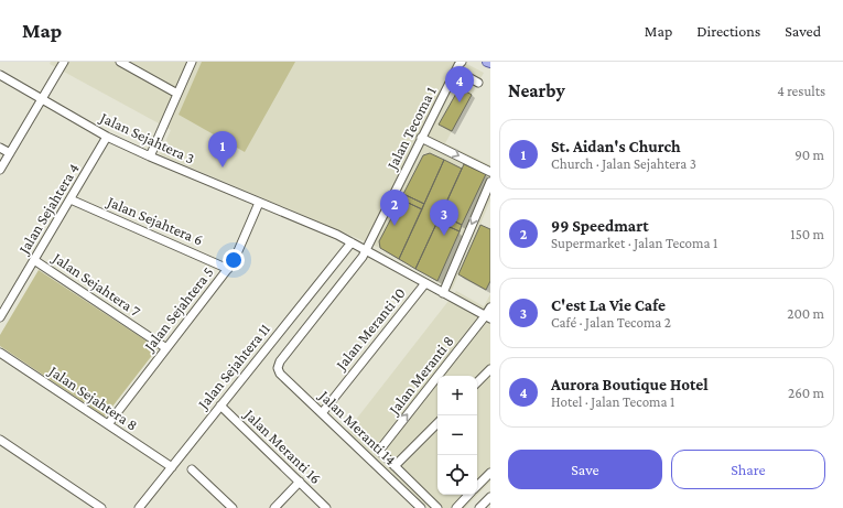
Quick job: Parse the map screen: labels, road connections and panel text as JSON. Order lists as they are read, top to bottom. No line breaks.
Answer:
{"streets":{"street":["Jalan Tecoma 1","Jalan Sejahtera 3","Jalan Sejahtera 4","Jalan Sejahtera 6","Jalan Sejahtera 7","Jalan Sejahtera 5","Jalan Meranti 10","Jalan Sejahtera 11","Jalan Meranti 8","Jalan Sejahtera 8","Jalan Meranti 14","Jalan Meranti 16"]},"crossings":[["Jalan Tecoma 1","Jalan Sejahtera 3"],["Jalan Tecoma 1","Jalan Meranti 14"],["Jalan Sejahtera 3","Jalan Sejahtera 4"],["Jalan Sejahtera 3","Jalan Sejahtera 5"],["Jalan Sejahtera 3","Jalan Meranti 10"],["Jalan Sejahtera 3","Jalan Sejahtera 11"],["Jalan Sejahtera 3","Jalan Meranti 8"],["Jalan Sejahtera 4","Jalan Sejahtera 6"],["Jalan Sejahtera 4","Jalan Sejahtera 7"],["Jalan Sejahtera 6","Jalan Sejahtera 5"],["Jalan Sejahtera 7","Jalan Sejahtera 5"],["Jalan Sejahtera 5","Jalan Sejahtera 8"],["Jalan Meranti 10","Jalan Meranti 14"],["Jalan Sejahtera 11","Jalan Sejahtera 8"],["Jalan Sejahtera 11","Jalan Meranti 16"]],"page":{"header":"Map","nav":["Map","Directions","Saved"],"heading":["Nearby","4 results"],"pins":["4","1","2","3"],"list":[{"mark":"1","name":"St. Aidan's Church","note":"Church · Jalan Sejahtera 3","value":"90 m"},{"mark":"2","name":"99 Speedmart","note":"Supermarket · Jalan Tecoma 1","value":"150 m"},{"mark":"3","name":"C'est La Vie Cafe","note":"Café · Jalan Tecoma 2","value":"200 m"},{"mark":"4","name":"Aurora Boutique Hotel","note":"Hotel · Jalan Tecoma 1","value":"260 m"}],"map_buttons":["+","−"],"buttons":["Save","Share"]}}
